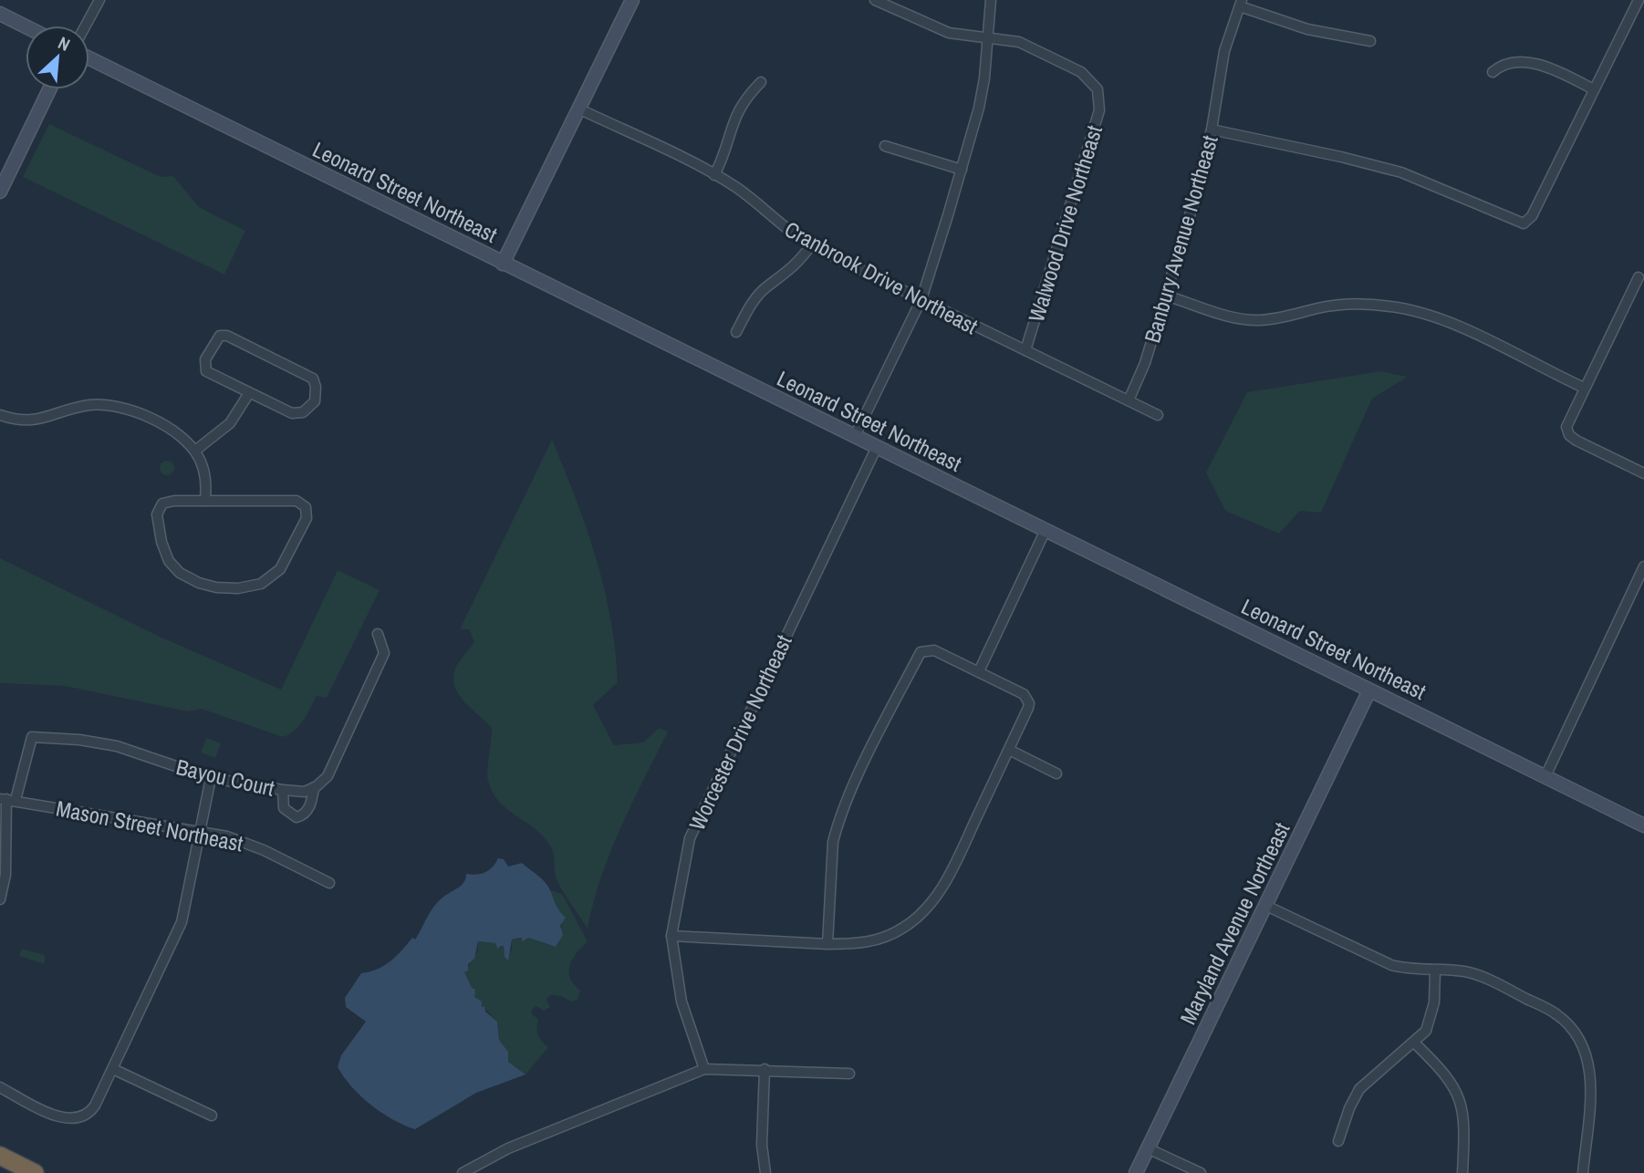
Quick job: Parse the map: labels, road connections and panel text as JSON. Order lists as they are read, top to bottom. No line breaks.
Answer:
{"streets":{"main road":["Leonard Street Northeast","Maryland Avenue Northeast"],"street":["Walwood Drive Northeast","Banbury Avenue Northeast","Cranbrook Drive Northeast","Worcester Drive Northeast","Bayou Court","Mason Street Northeast"]},"crossings":[["Leonard Street Northeast","Worcester Drive Northeast"],["Leonard Street Northeast","Maryland Avenue Northeast"],["Walwood Drive Northeast","Cranbrook Drive Northeast"],["Banbury Avenue Northeast","Cranbrook Drive Northeast"],["Bayou Court","Mason Street Northeast"]],"north":"top right"}
